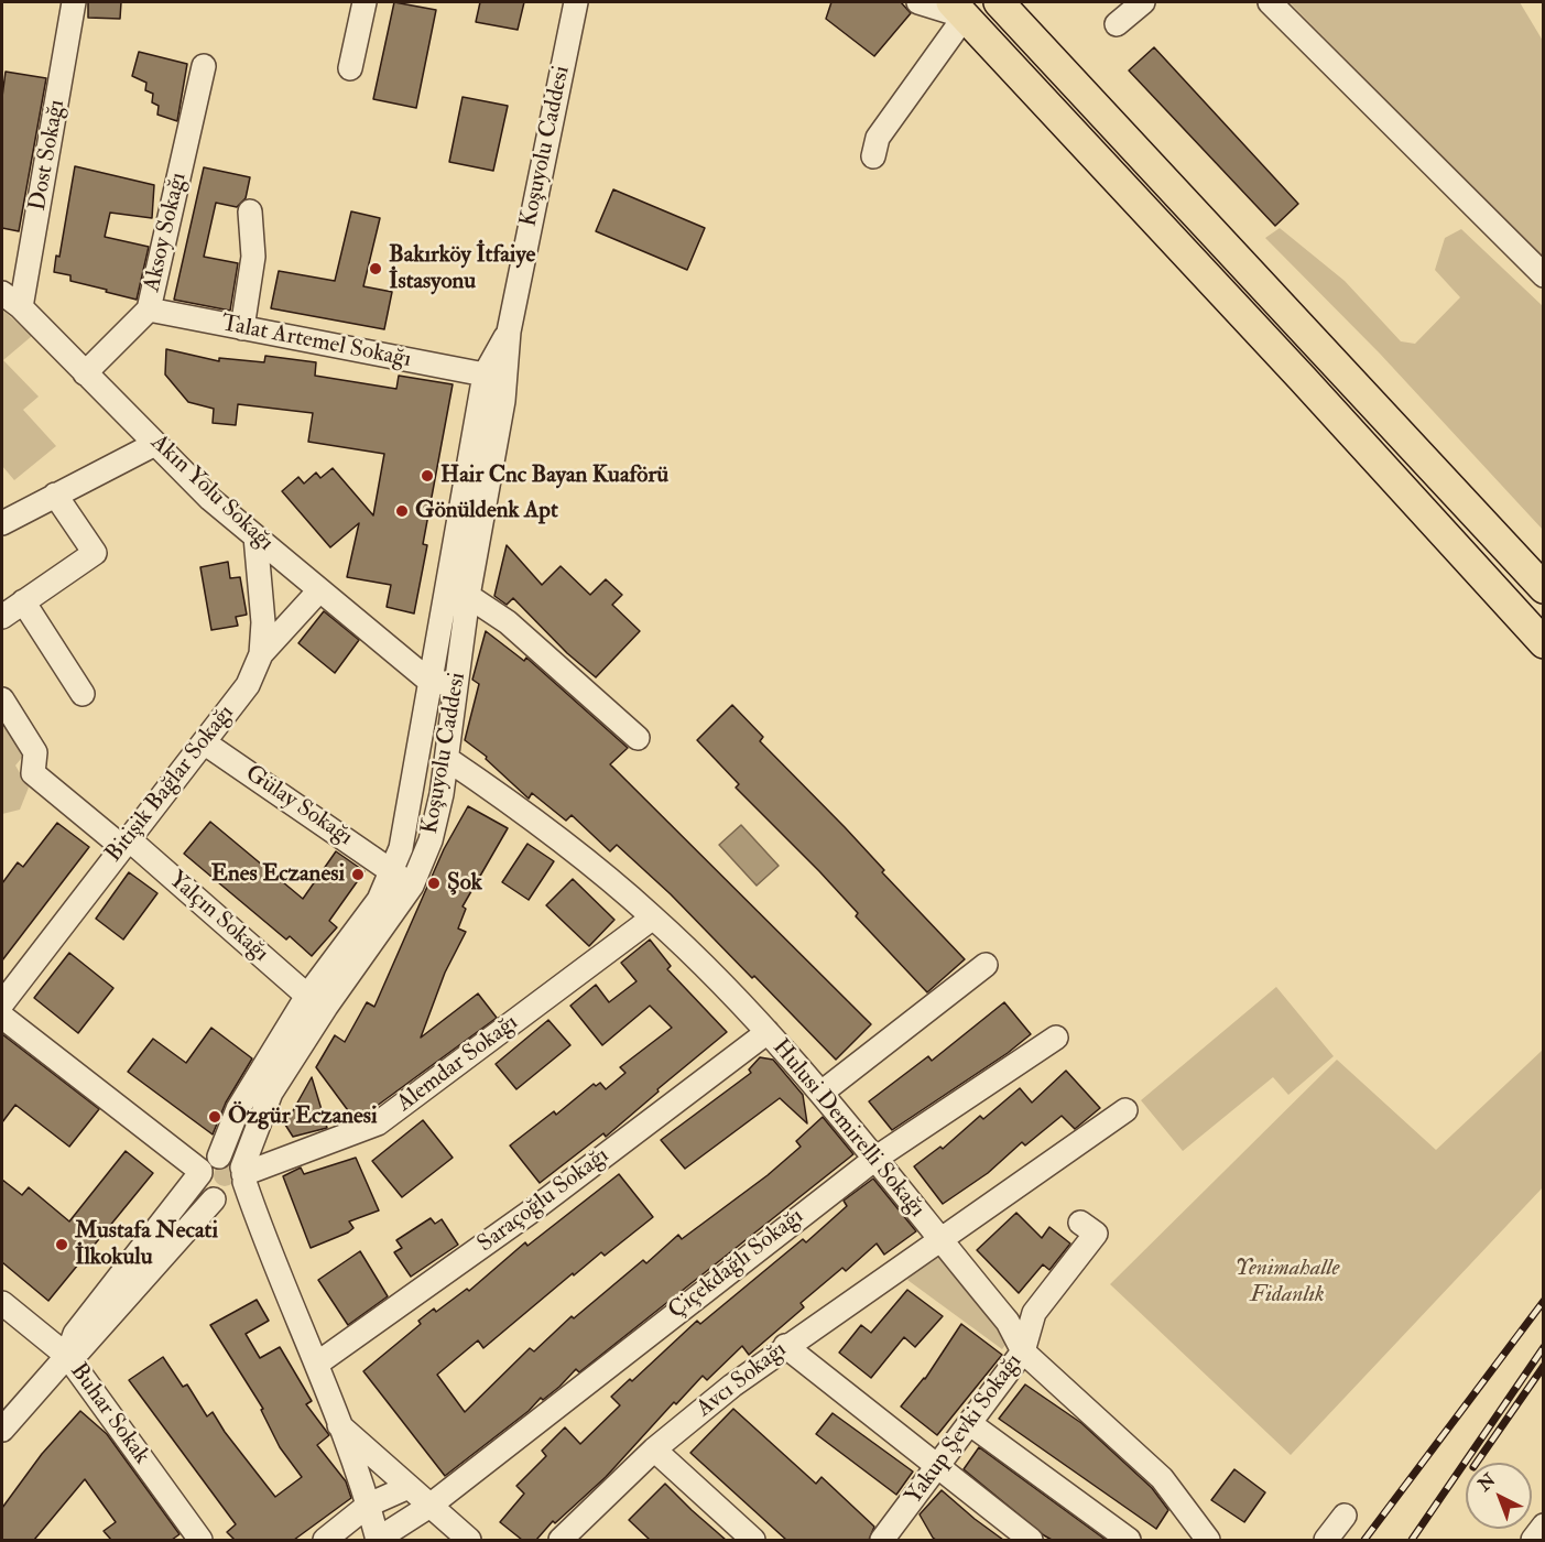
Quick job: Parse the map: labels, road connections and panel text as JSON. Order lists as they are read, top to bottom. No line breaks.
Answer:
{"streets":{"street":["Koşuyolu Caddesi","Dost Sokağı","Aksoy Sokağı","Talat Artemel Sokağı","Akın Yolu Sokağı","Bitişik Bağlar Sokağı","Gülay Sokağı","Yalçın Sokağı","Alemdar Sokağı","Hulusi Demirelli Sokağı","Saraçoğlu Sokağı","Çiçekdağlı Sokağı","Avcı Sokağı","Buhar Sokak","Yakup Şevki Sokağı"]},"crossings":[["Koşuyolu Caddesi","Talat Artemel Sokağı"],["Koşuyolu Caddesi","Akın Yolu Sokağı"],["Koşuyolu Caddesi","Gülay Sokağı"],["Koşuyolu Caddesi","Yalçın Sokağı"],["Koşuyolu Caddesi","Alemdar Sokağı"],["Koşuyolu Caddesi","Hulusi Demirelli Sokağı"],["Koşuyolu Caddesi","Buhar Sokak"],["Dost Sokağı","Akın Yolu Sokağı"],["Aksoy Sokağı","Talat Artemel Sokağı"],["Aksoy Sokağı","Akın Yolu Sokağı"],["Akın Yolu Sokağı","Bitişik Bağlar Sokağı"],["Bitişik Bağlar Sokağı","Gülay Sokağı"],["Bitişik Bağlar Sokağı","Yalçın Sokağı"],["Alemdar Sokağı","Hulusi Demirelli Sokağı"],["Hulusi Demirelli Sokağı","Saraçoğlu Sokağı"],["Hulusi Demirelli Sokağı","Çiçekdağlı Sokağı"],["Hulusi Demirelli Sokağı","Avcı Sokağı"],["Hulusi Demirelli Sokağı","Yakup Şevki Sokağı"]],"parks":["Yenimahalle Fidanlık"],"places":["Bakırköy İtfaiye İstasyonu","Hair Cnc Bayan Kuaförü","Gönüldenk Apt","Enes Eczanesi","Şok","Özgür Eczanesi","Mustafa Necati İlkokulu"],"north":"top left"}
